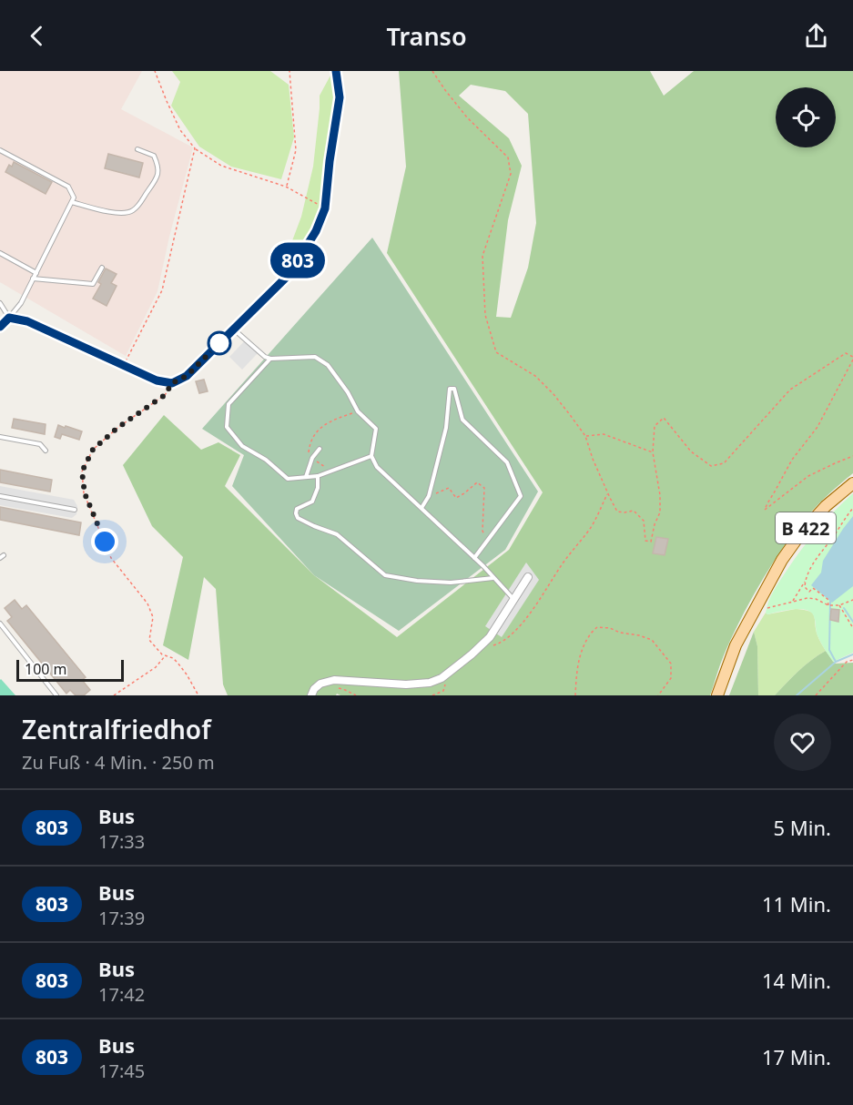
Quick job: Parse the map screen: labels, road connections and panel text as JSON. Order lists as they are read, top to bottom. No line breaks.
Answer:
{"streets":{"main road":["B 422"]},"lines":["bus line 803"],"scale_bar":"100 m","page":{"header":"Transo","on_map":"803","scale":"100 m","heading":["Zentralfriedhof","Zu Fuß · 4 Min. · 250 m"],"list":[{"mark":"803","name":"Bus","note":"17:33","value":"5 Min."},{"mark":"803","name":"Bus","note":"17:39","value":"11 Min."},{"mark":"803","name":"Bus","note":"17:42","value":"14 Min."},{"mark":"803","name":"Bus","note":"17:45","value":"17 Min."}]}}
